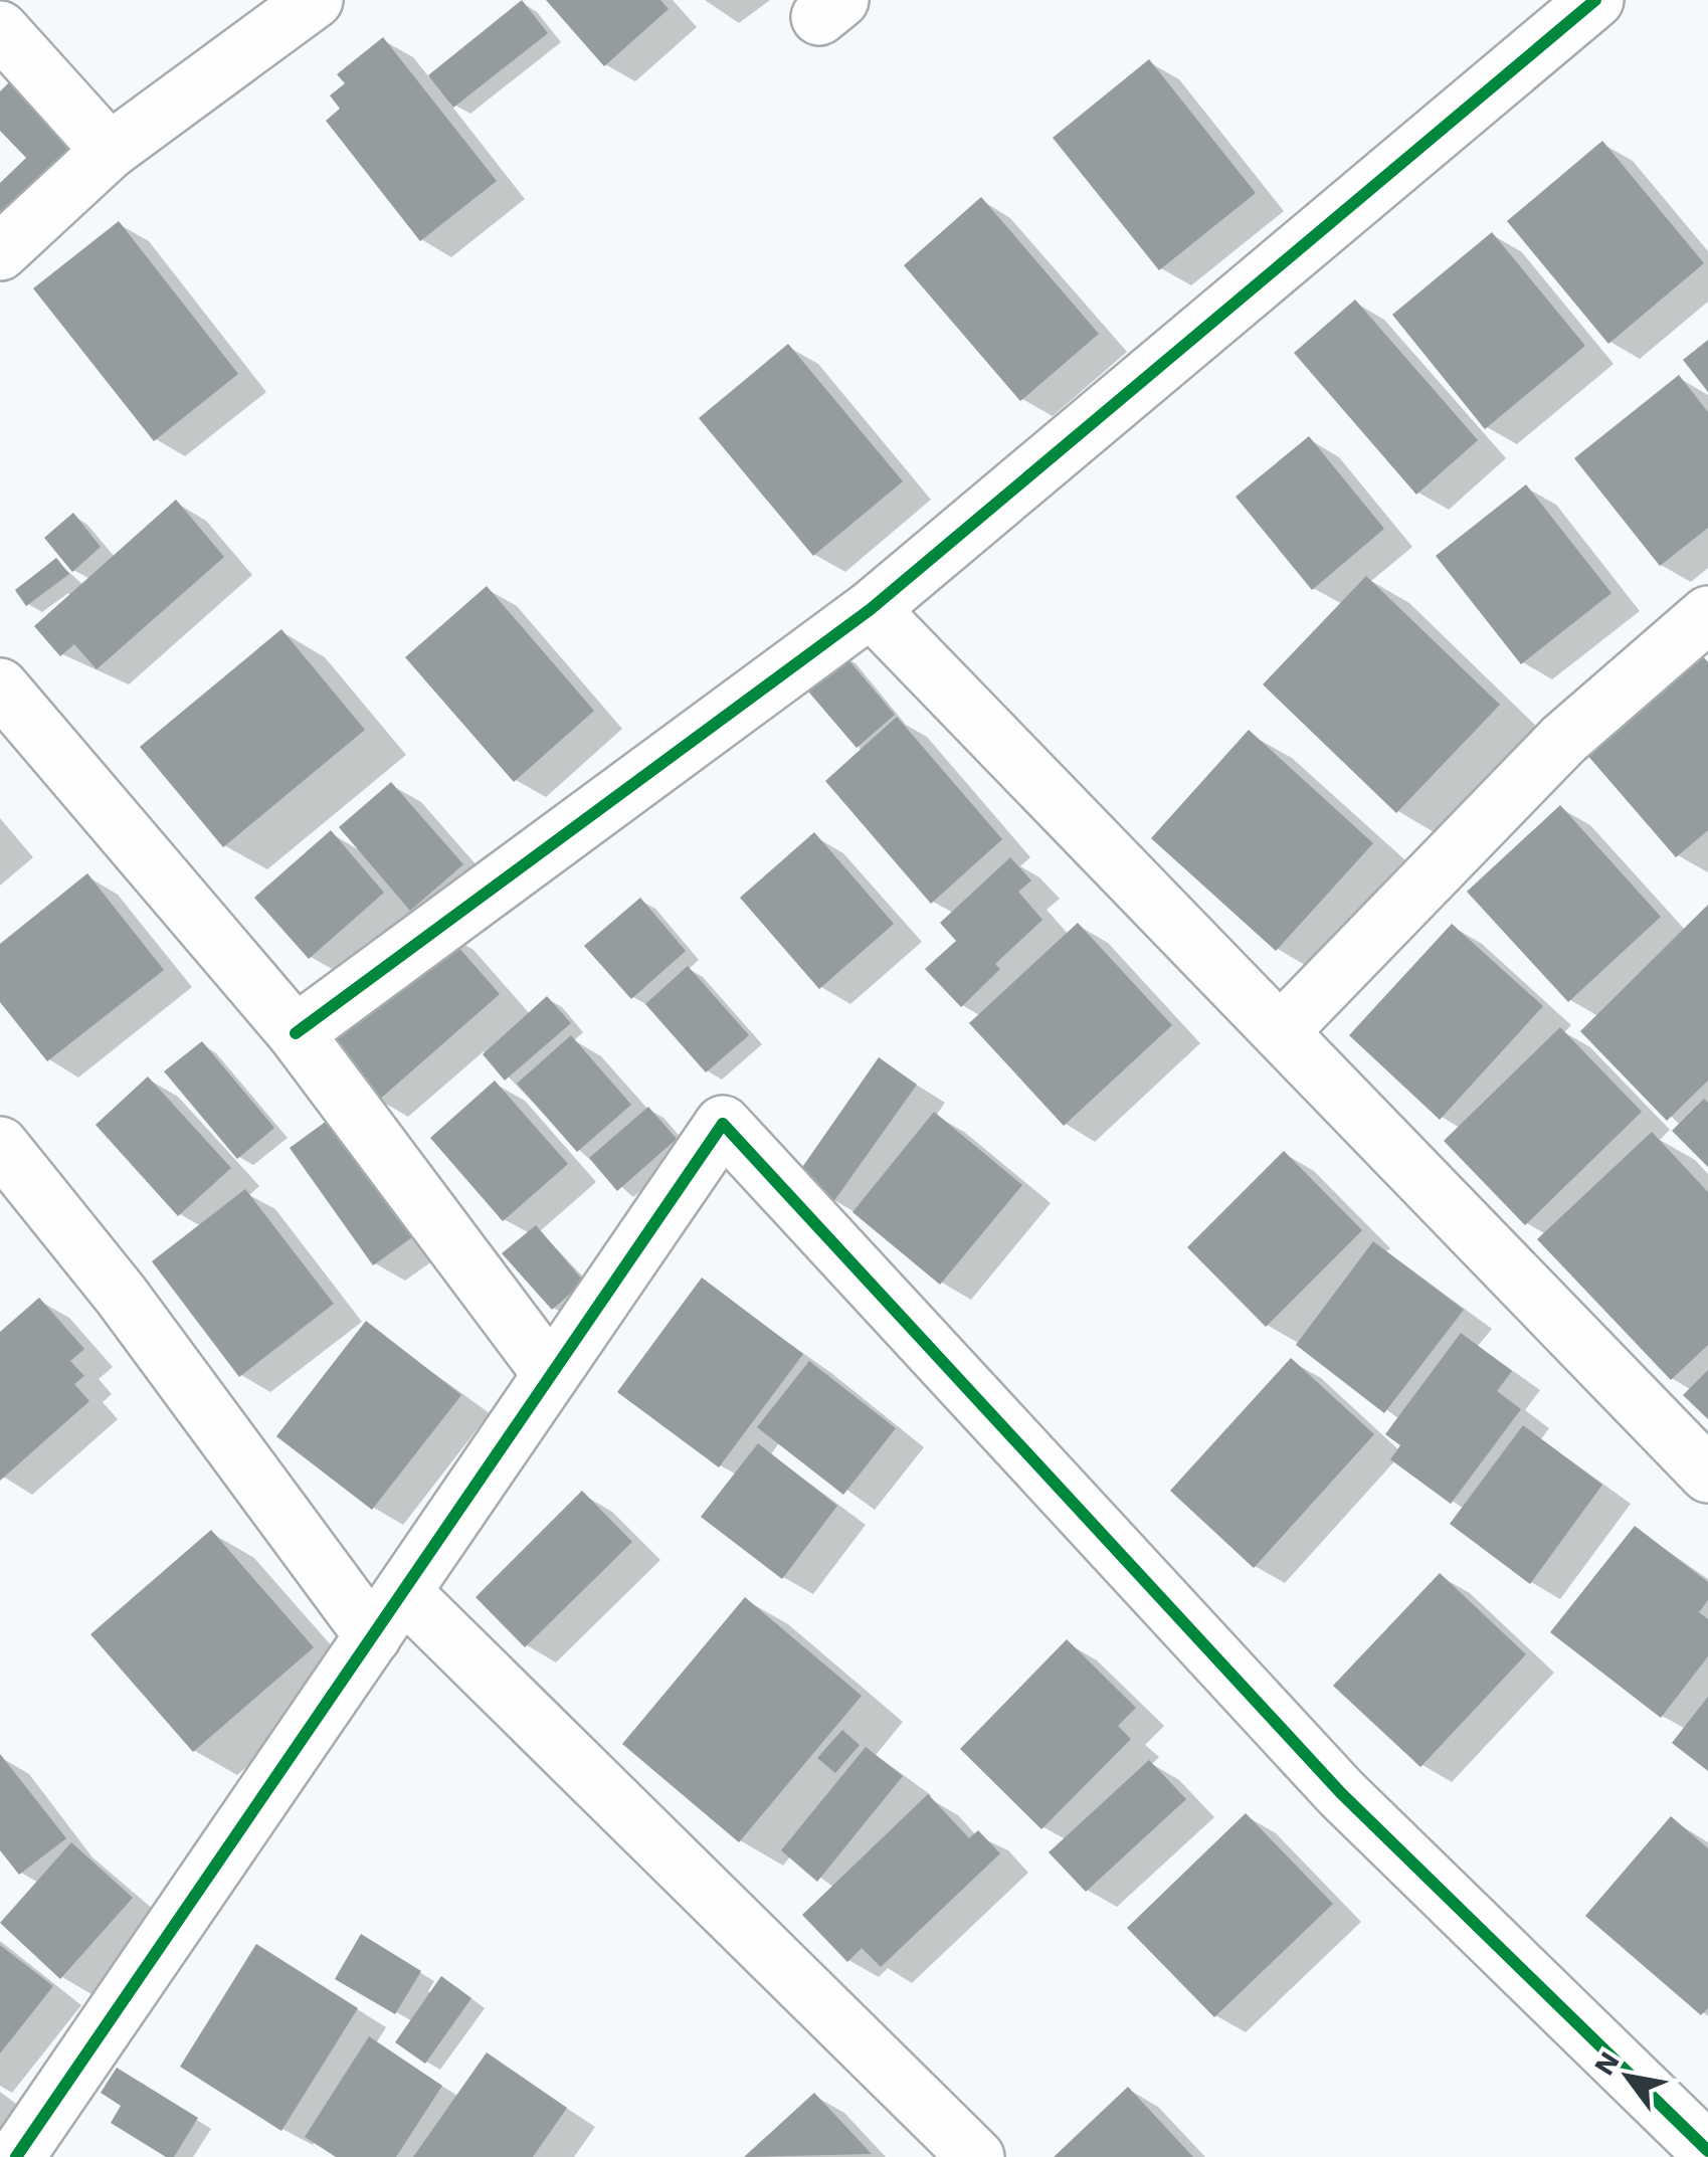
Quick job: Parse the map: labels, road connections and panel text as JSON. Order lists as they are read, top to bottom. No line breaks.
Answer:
{"north":"top left"}
